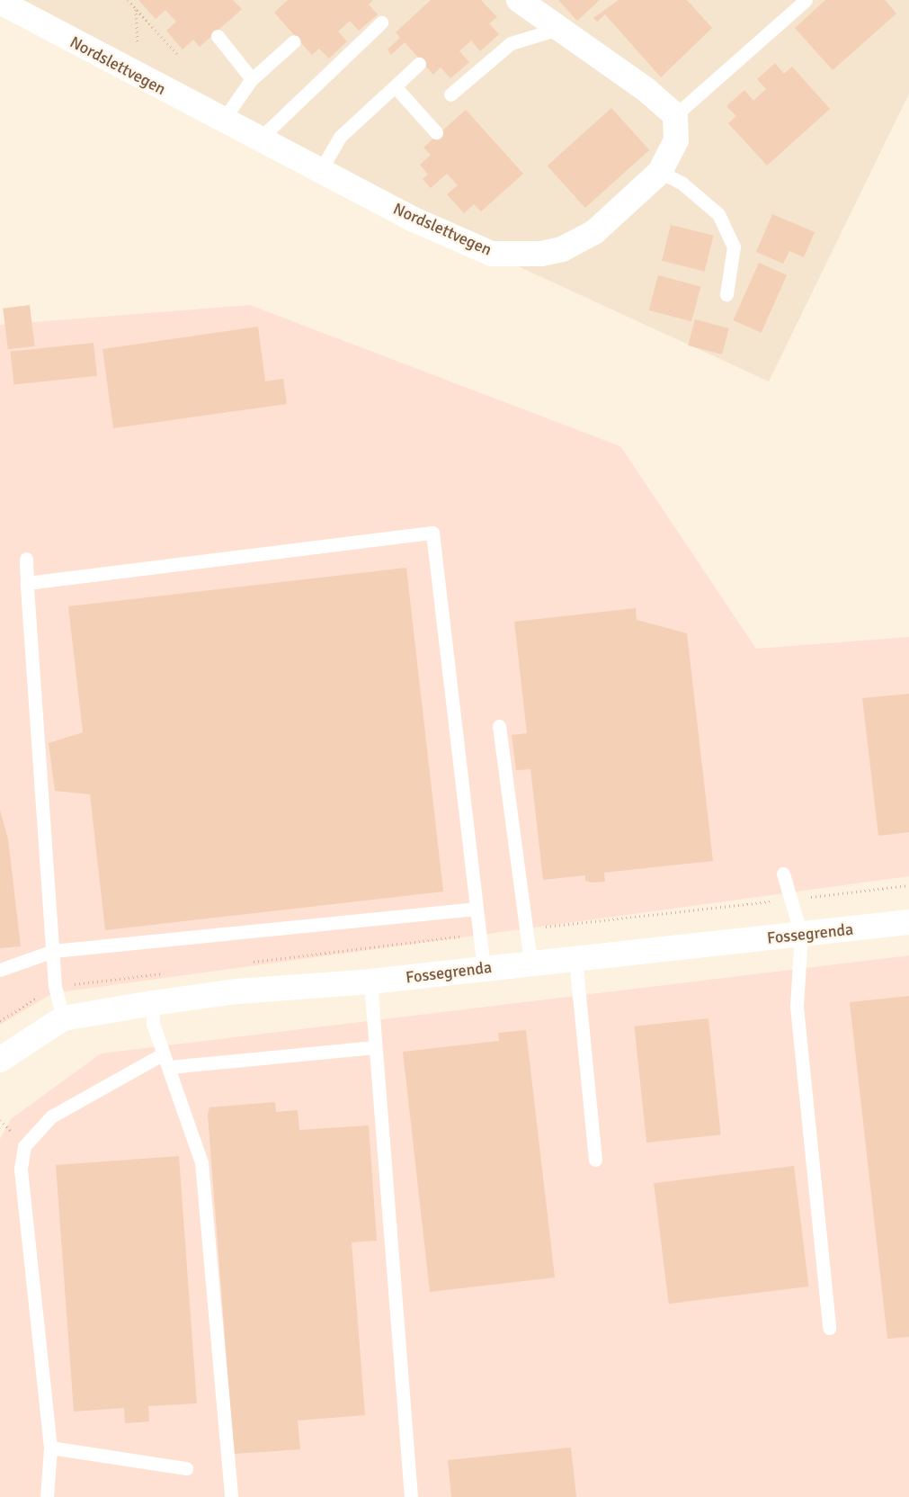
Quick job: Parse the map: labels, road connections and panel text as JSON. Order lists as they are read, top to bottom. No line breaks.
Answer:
{"streets":{"street":["Nordslettvegen","Fossegrenda"]}}
